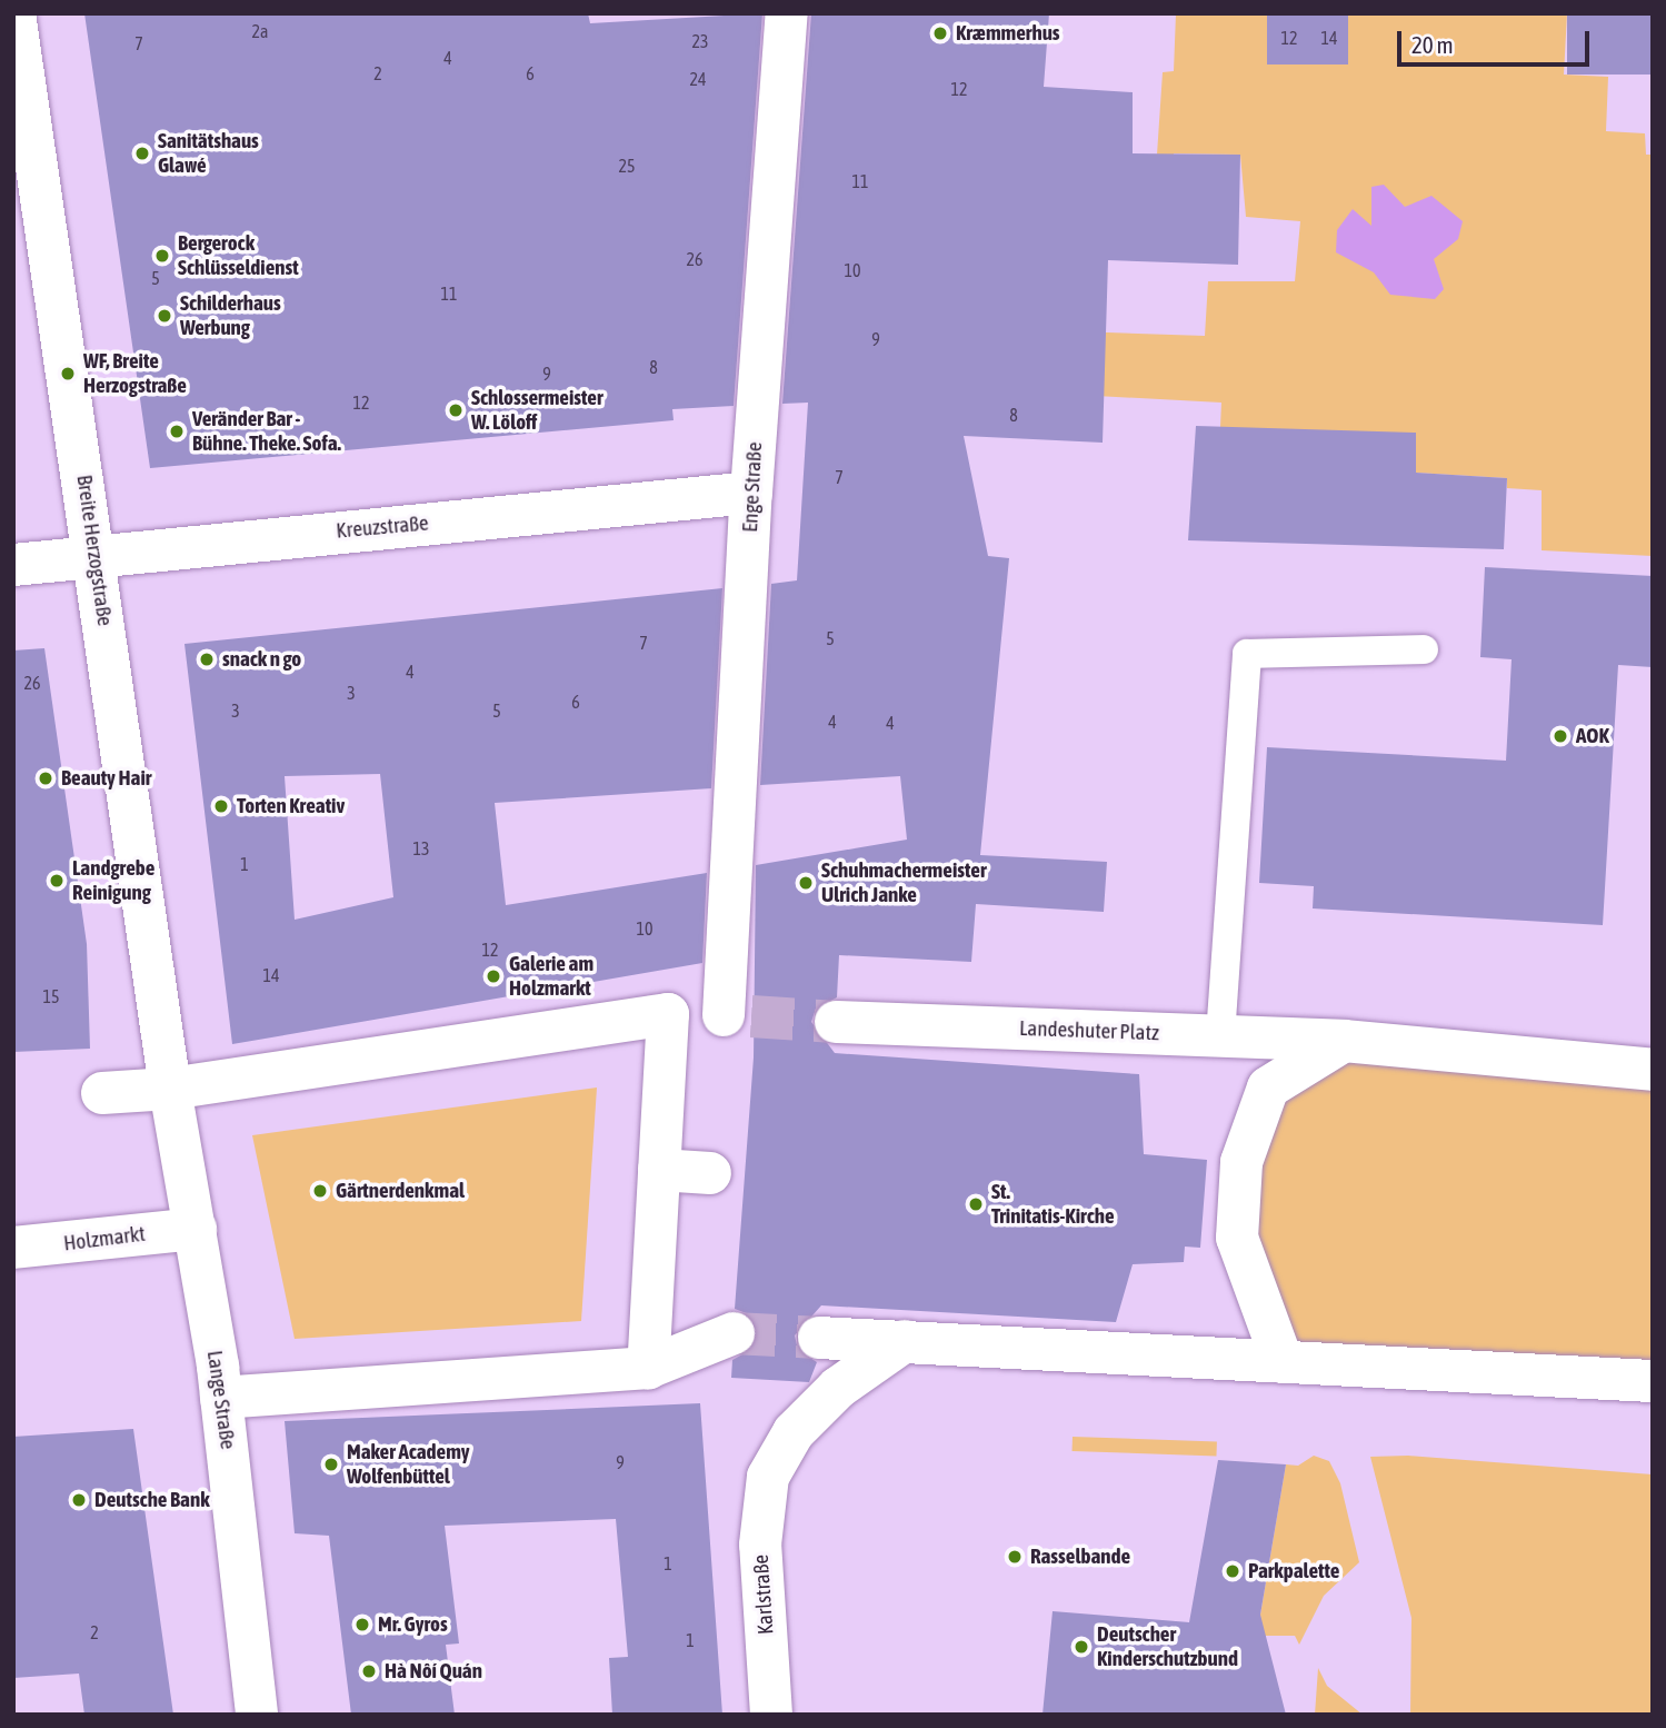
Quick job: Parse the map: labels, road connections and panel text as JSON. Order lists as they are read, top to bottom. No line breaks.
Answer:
{"streets":{"street":["Enge Straße","Kreuzstraße","Breite Herzogstraße","Landeshuter Platz","Holzmarkt","Lange Straße","Karlstraße"]},"crossings":[["Enge Straße","Kreuzstraße"],["Kreuzstraße","Breite Herzogstraße"],["Breite Herzogstraße","Lange Straße"],["Holzmarkt","Lange Straße"]],"places":["Kræmmerhus","Sanitätshaus Glawé","Bergerock Schlüsseldienst","Schilderhaus Werbung","WF, Breite Herzogstraße","Schlossermeister W. Löloff","Veränder Bar - Bühne. Theke. Sofa.","snack n go","AOK","Beauty Hair","Torten Kreativ","Landgrebe Reinigung","Schuhmachermeister Ulrich Janke","Galerie am Holzmarkt","Gärtnerdenkmal","St. Trinitatis-Kirche","Maker Academy Wolfenbüttel","Deutsche Bank","Rasselbande","Parkpalette","Mr. Gyros","Deutscher Kinderschutzbund","Hà Nôí Quán"],"house_numbers":["2a","12","14","23","7","4","2","6","24","12","25","11","26","10","5","11","9","8","9","12","8","7","5","7","4","26","3","6","3","5","4","4","13","1","10","12","14","15","9","1","2","1"],"scale_bar":"20 m"}
